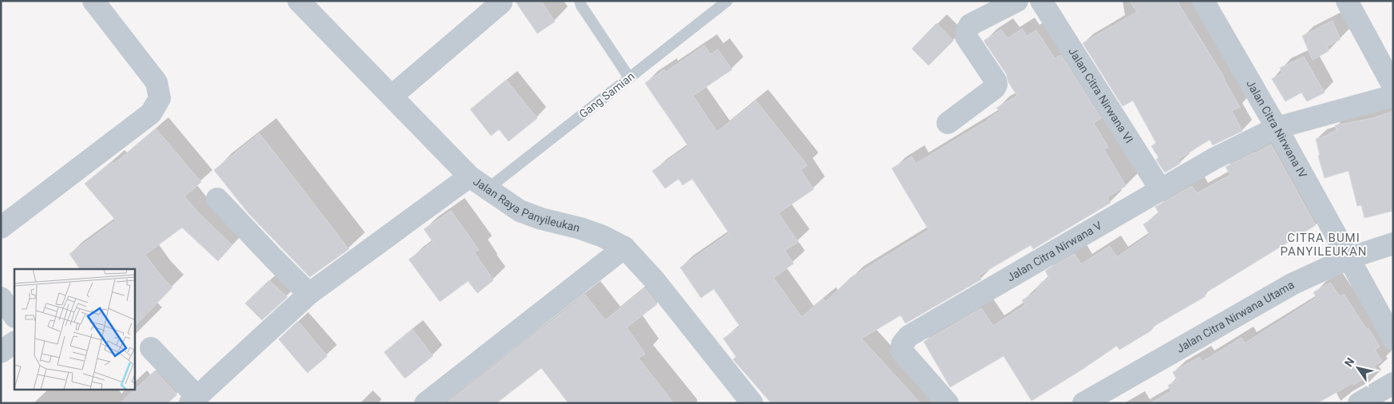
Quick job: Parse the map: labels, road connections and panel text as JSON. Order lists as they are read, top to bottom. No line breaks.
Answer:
{"streets":{"street":["Jalan Citra Nirwana VI","Jalan Citra Nirwana IV","Jalan Raya Panyileukan","Jalan Citra Nirwana V","Jalan Citra Nirwana Utama"],"lane":["Gang Samian"]},"crossings":[["Gang Samian","Jalan Raya Panyileukan"],["Jalan Citra Nirwana VI","Jalan Citra Nirwana V"],["Jalan Citra Nirwana IV","Jalan Citra Nirwana V"],["Jalan Citra Nirwana IV","Jalan Citra Nirwana Utama"]],"districts":["CITRA BUMI PANYILEUKAN"],"north":"top left"}
